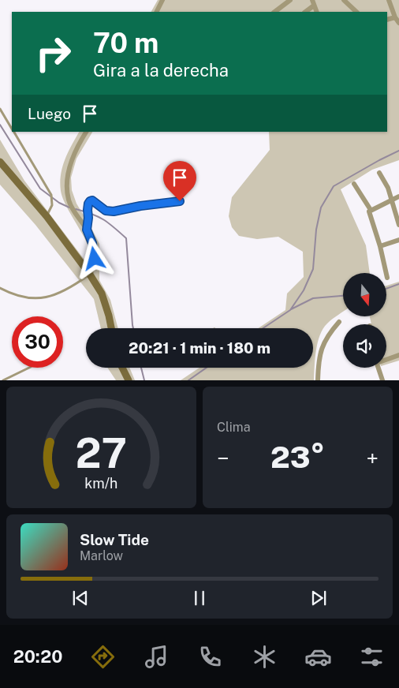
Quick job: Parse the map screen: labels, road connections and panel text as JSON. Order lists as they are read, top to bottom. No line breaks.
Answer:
{"north":"bottom","page":{"turn":["70 m","Gira a la derecha"],"then":"Luego","limit":"30","trip":"20:21 · 1 min · 180 m","tile":"Clima","heat":["−","23°","+"],"song":["Slow Tide","Marlow"],"tabs":"20:20","gauge":["27","km/h"]}}
